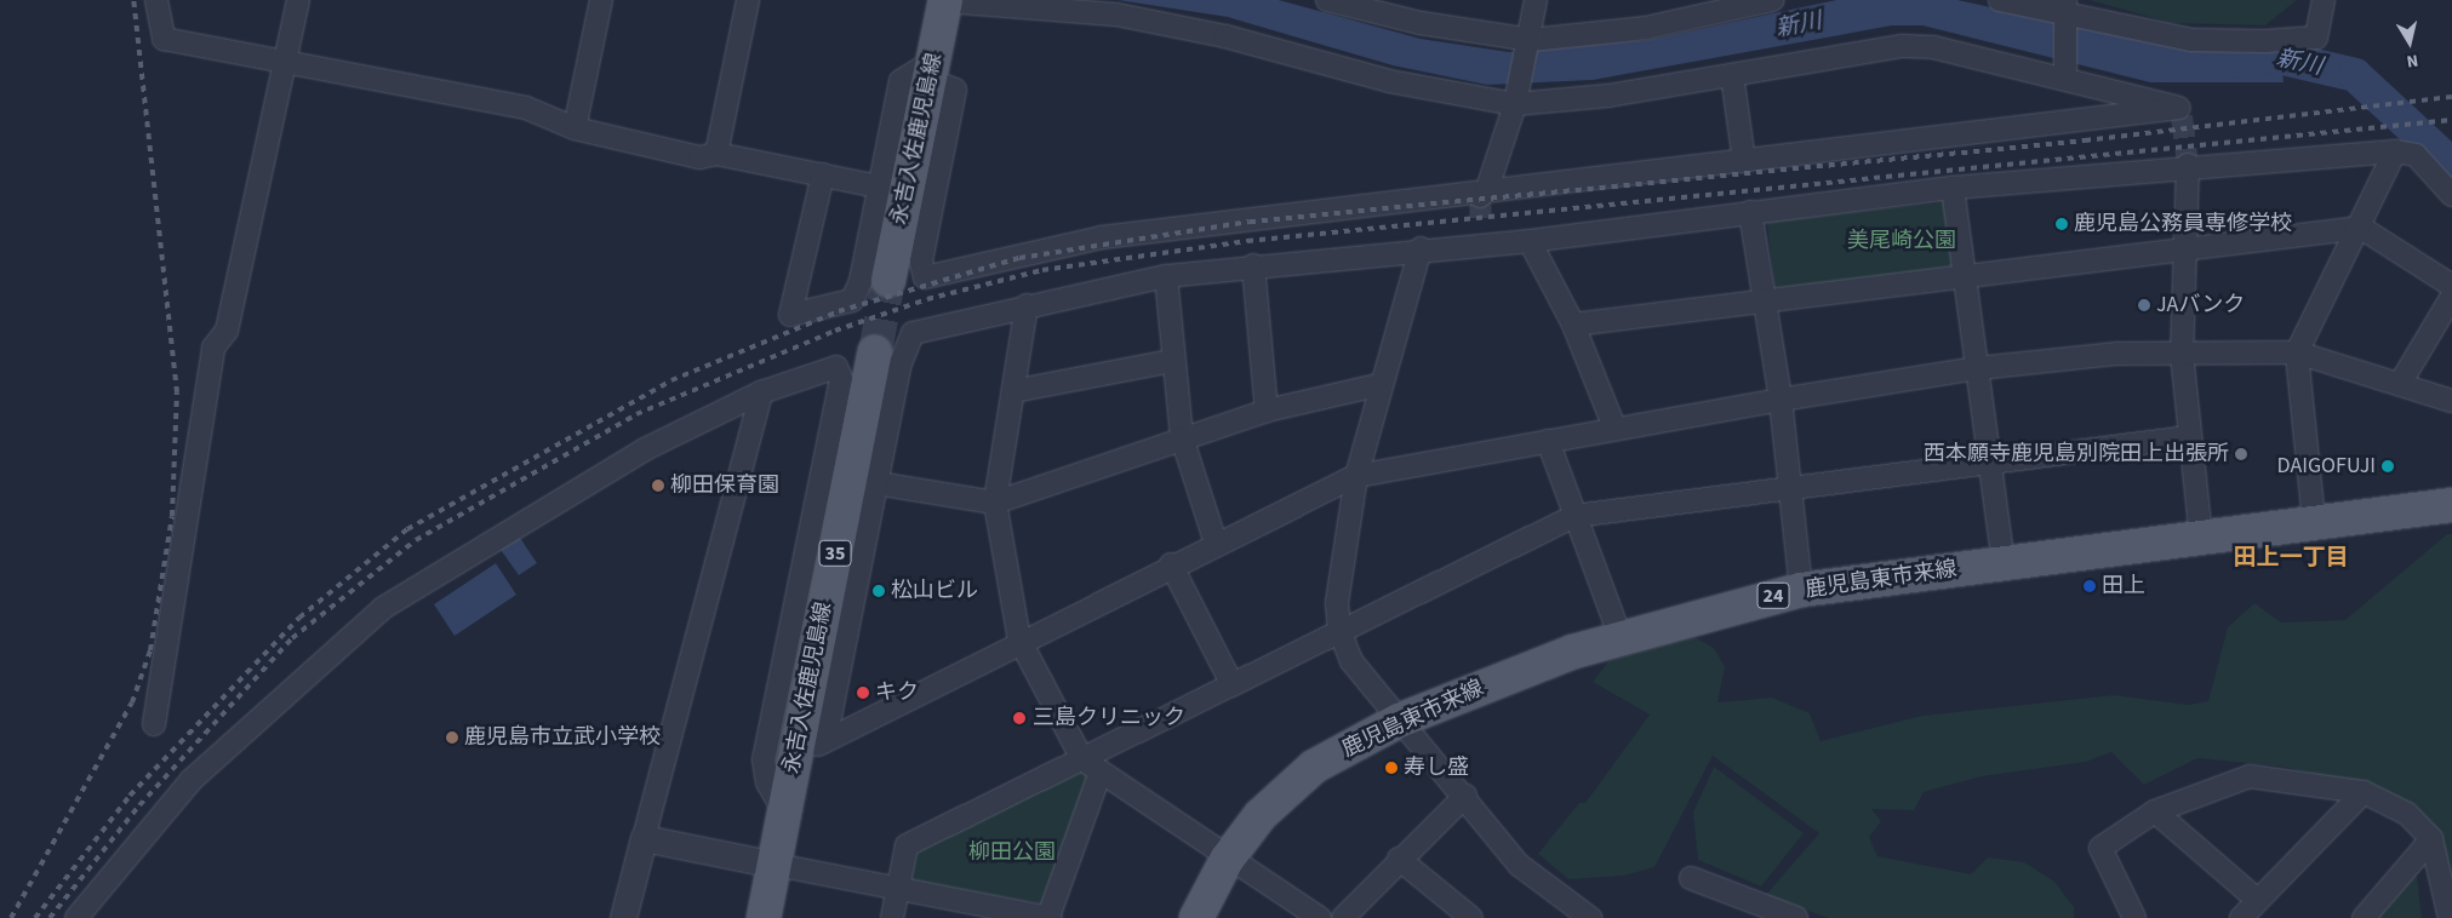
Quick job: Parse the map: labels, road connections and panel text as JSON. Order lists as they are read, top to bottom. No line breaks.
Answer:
{"streets":{"main road":["永吉入佐鹿児島線","35","鹿児島東市来線","24"]},"districts":["田上一丁目"],"water":["新川"],"parks":["美尾崎公園","柳田公園"],"places":["鹿児島公務員専修学校","JAバンク","西本願寺鹿児島別院田上出張所","DAIGOFUJI","柳田保育園","田上","松山ビル","キク","三島クリニック","鹿児島市立武小学校","寿し盛"],"north":"bottom"}
